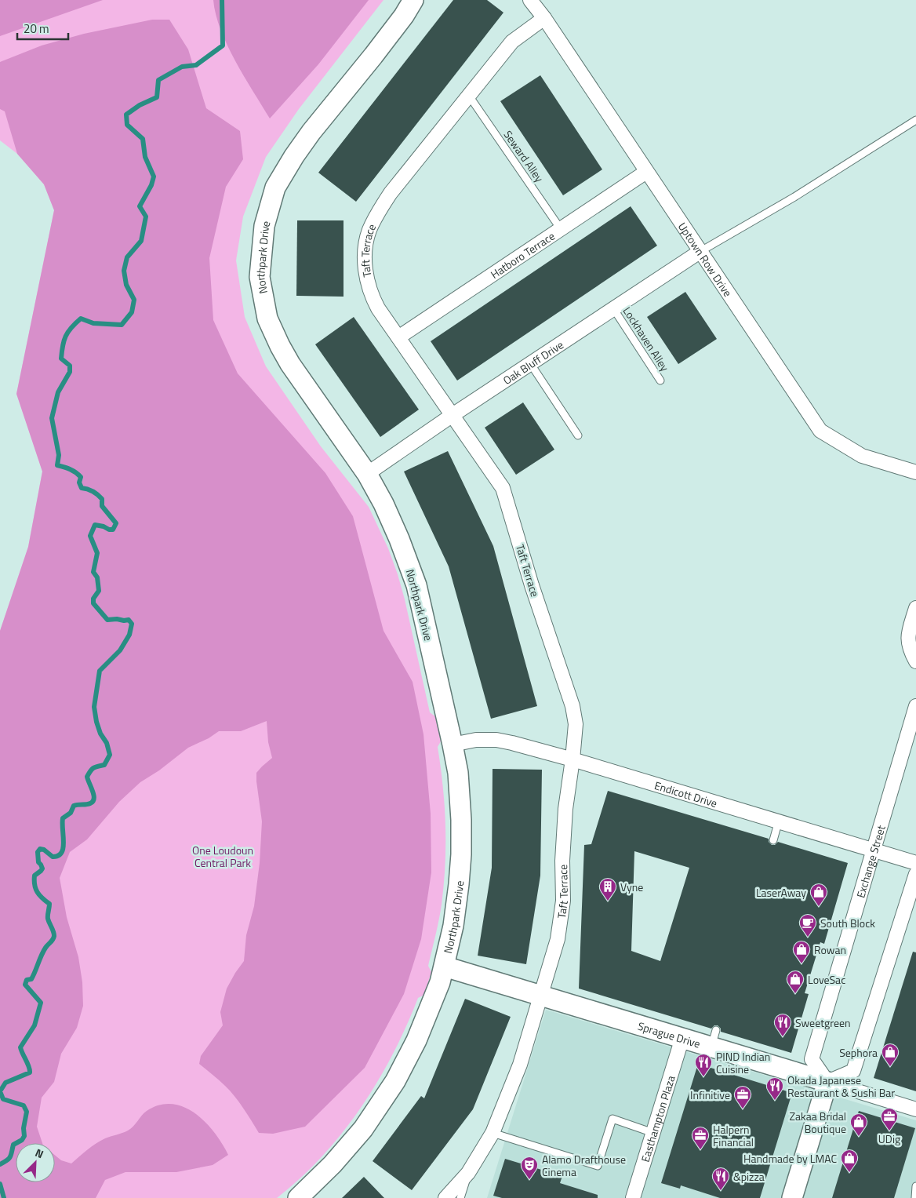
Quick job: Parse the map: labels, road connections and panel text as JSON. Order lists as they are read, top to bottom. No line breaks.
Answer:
{"streets":{"street":["Taft Terrace","Hatboro Terrace","Northpark Drive","Uptown Row Drive","Oak Bluff Drive","Endicott Drive","Exchange Street","Sprague Drive","Easthampton Plaza"],"lane":["Seward Alley","Lockhaven Alley"]},"crossings":[["Seward Alley","Taft Terrace"],["Seward Alley","Hatboro Terrace"],["Taft Terrace","Hatboro Terrace"],["Taft Terrace","Uptown Row Drive"],["Taft Terrace","Oak Bluff Drive"],["Taft Terrace","Endicott Drive"],["Taft Terrace","Sprague Drive"],["Hatboro Terrace","Uptown Row Drive"],["Northpark Drive","Oak Bluff Drive"],["Northpark Drive","Endicott Drive"],["Northpark Drive","Sprague Drive"],["Uptown Row Drive","Oak Bluff Drive"],["Lockhaven Alley","Oak Bluff Drive"],["Endicott Drive","Exchange Street"],["Exchange Street","Sprague Drive"],["Sprague Drive","Easthampton Plaza"]],"parks":["One Loudoun Central Park"],"places":{"building":["Vyne"],"shop":["LaserAway","Rowan","LoveSac","Sephora","Zakaa Bridal Boutique","Handmade by LMAC"],"cafe":["South Block"],"restaurant":["Sweetgreen","PIND Indian Cuisine","Okada Japanese Restaurant & Sushi Bar","&pizza"],"office":["Infinitive","UDig","Halpern Financial"],"theatre":["Alamo Drafthouse Cinema"]},"scale_bar":"20 m","north":"top right"}
